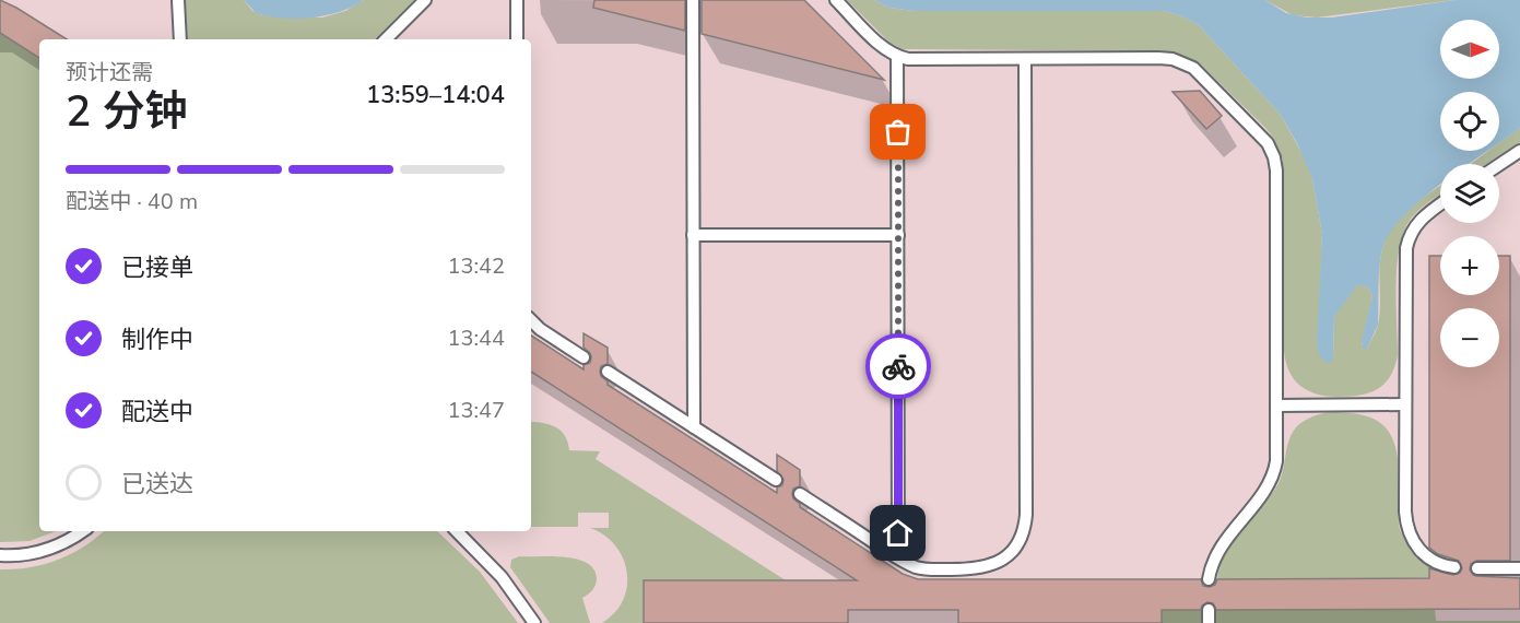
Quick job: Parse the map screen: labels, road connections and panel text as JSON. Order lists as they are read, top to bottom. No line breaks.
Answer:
{"north":"right","page":{"map_buttons":["+","−"],"heading":["2 分钟","预计还需","13:59–14:04"],"bar":"配送中 · 40 m","list":[["已接单","13:42"],["制作中","13:44"],["配送中","13:47"],"已送达"]}}
